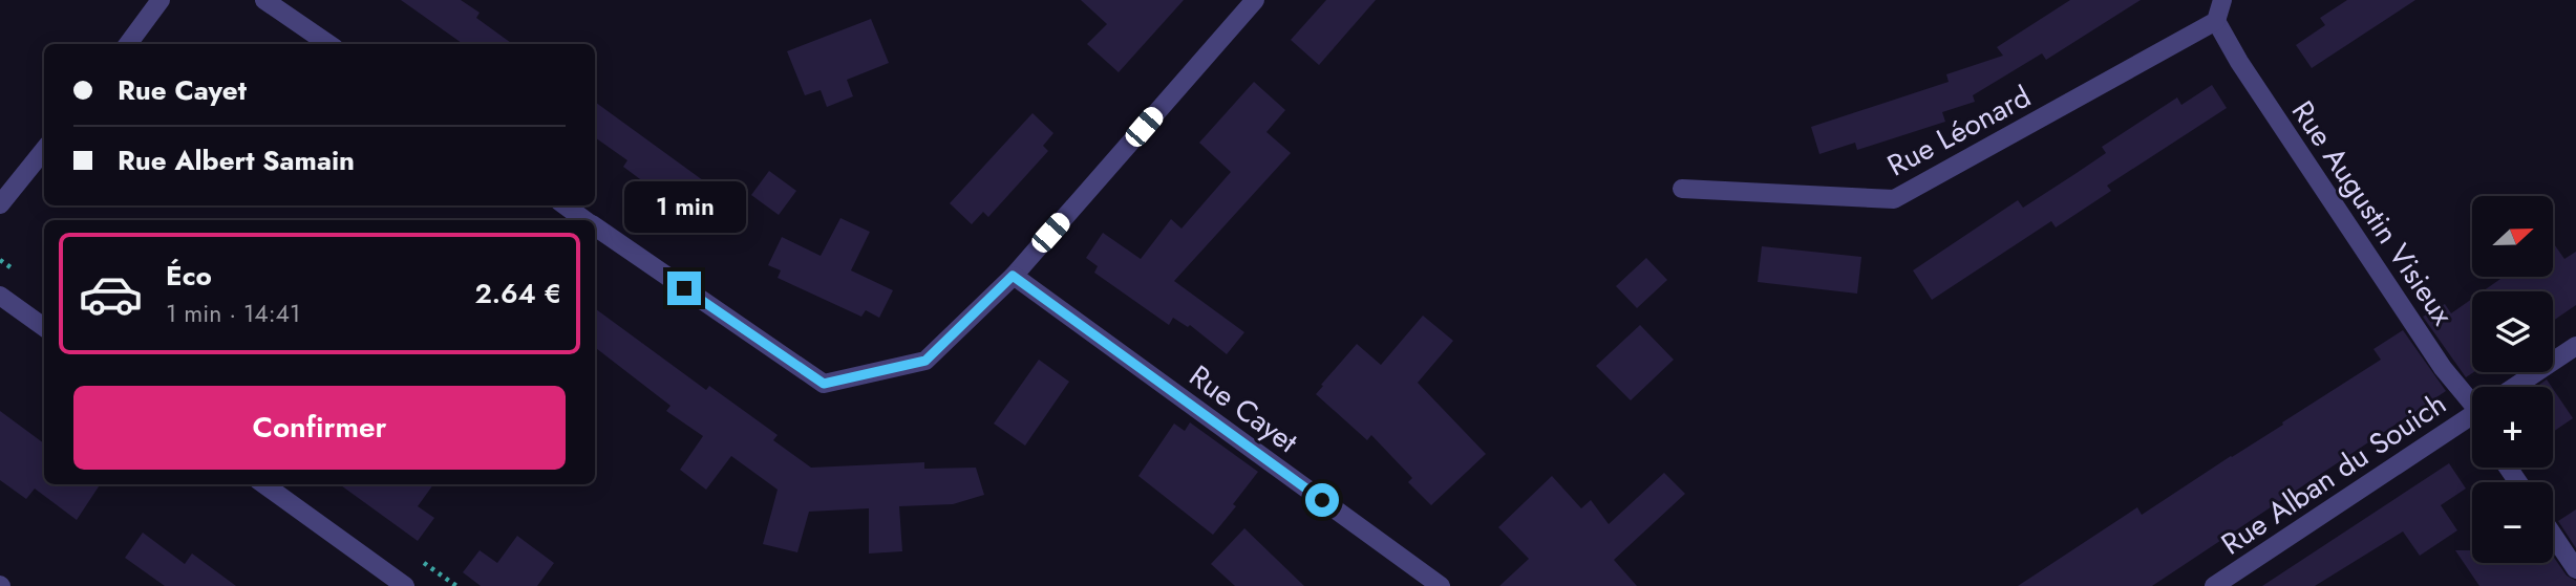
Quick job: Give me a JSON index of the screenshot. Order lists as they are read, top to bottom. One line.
{"streets":{"street":["Rue Léonard","Rue Augustin Visieux","Rue Cayet","Rue Alban du Souich"]},"crossings":[["Rue Léonard","Rue Augustin Visieux"]],"north":"right","page":{"banner":["Rue Cayet","Rue Albert Samain"],"bubble":"1 min","map_buttons":["+","−"],"list":[{"name":"Éco","note":"1 min · 14:41","value":"2.64 €"}],"buttons":"Confirmer"}}
